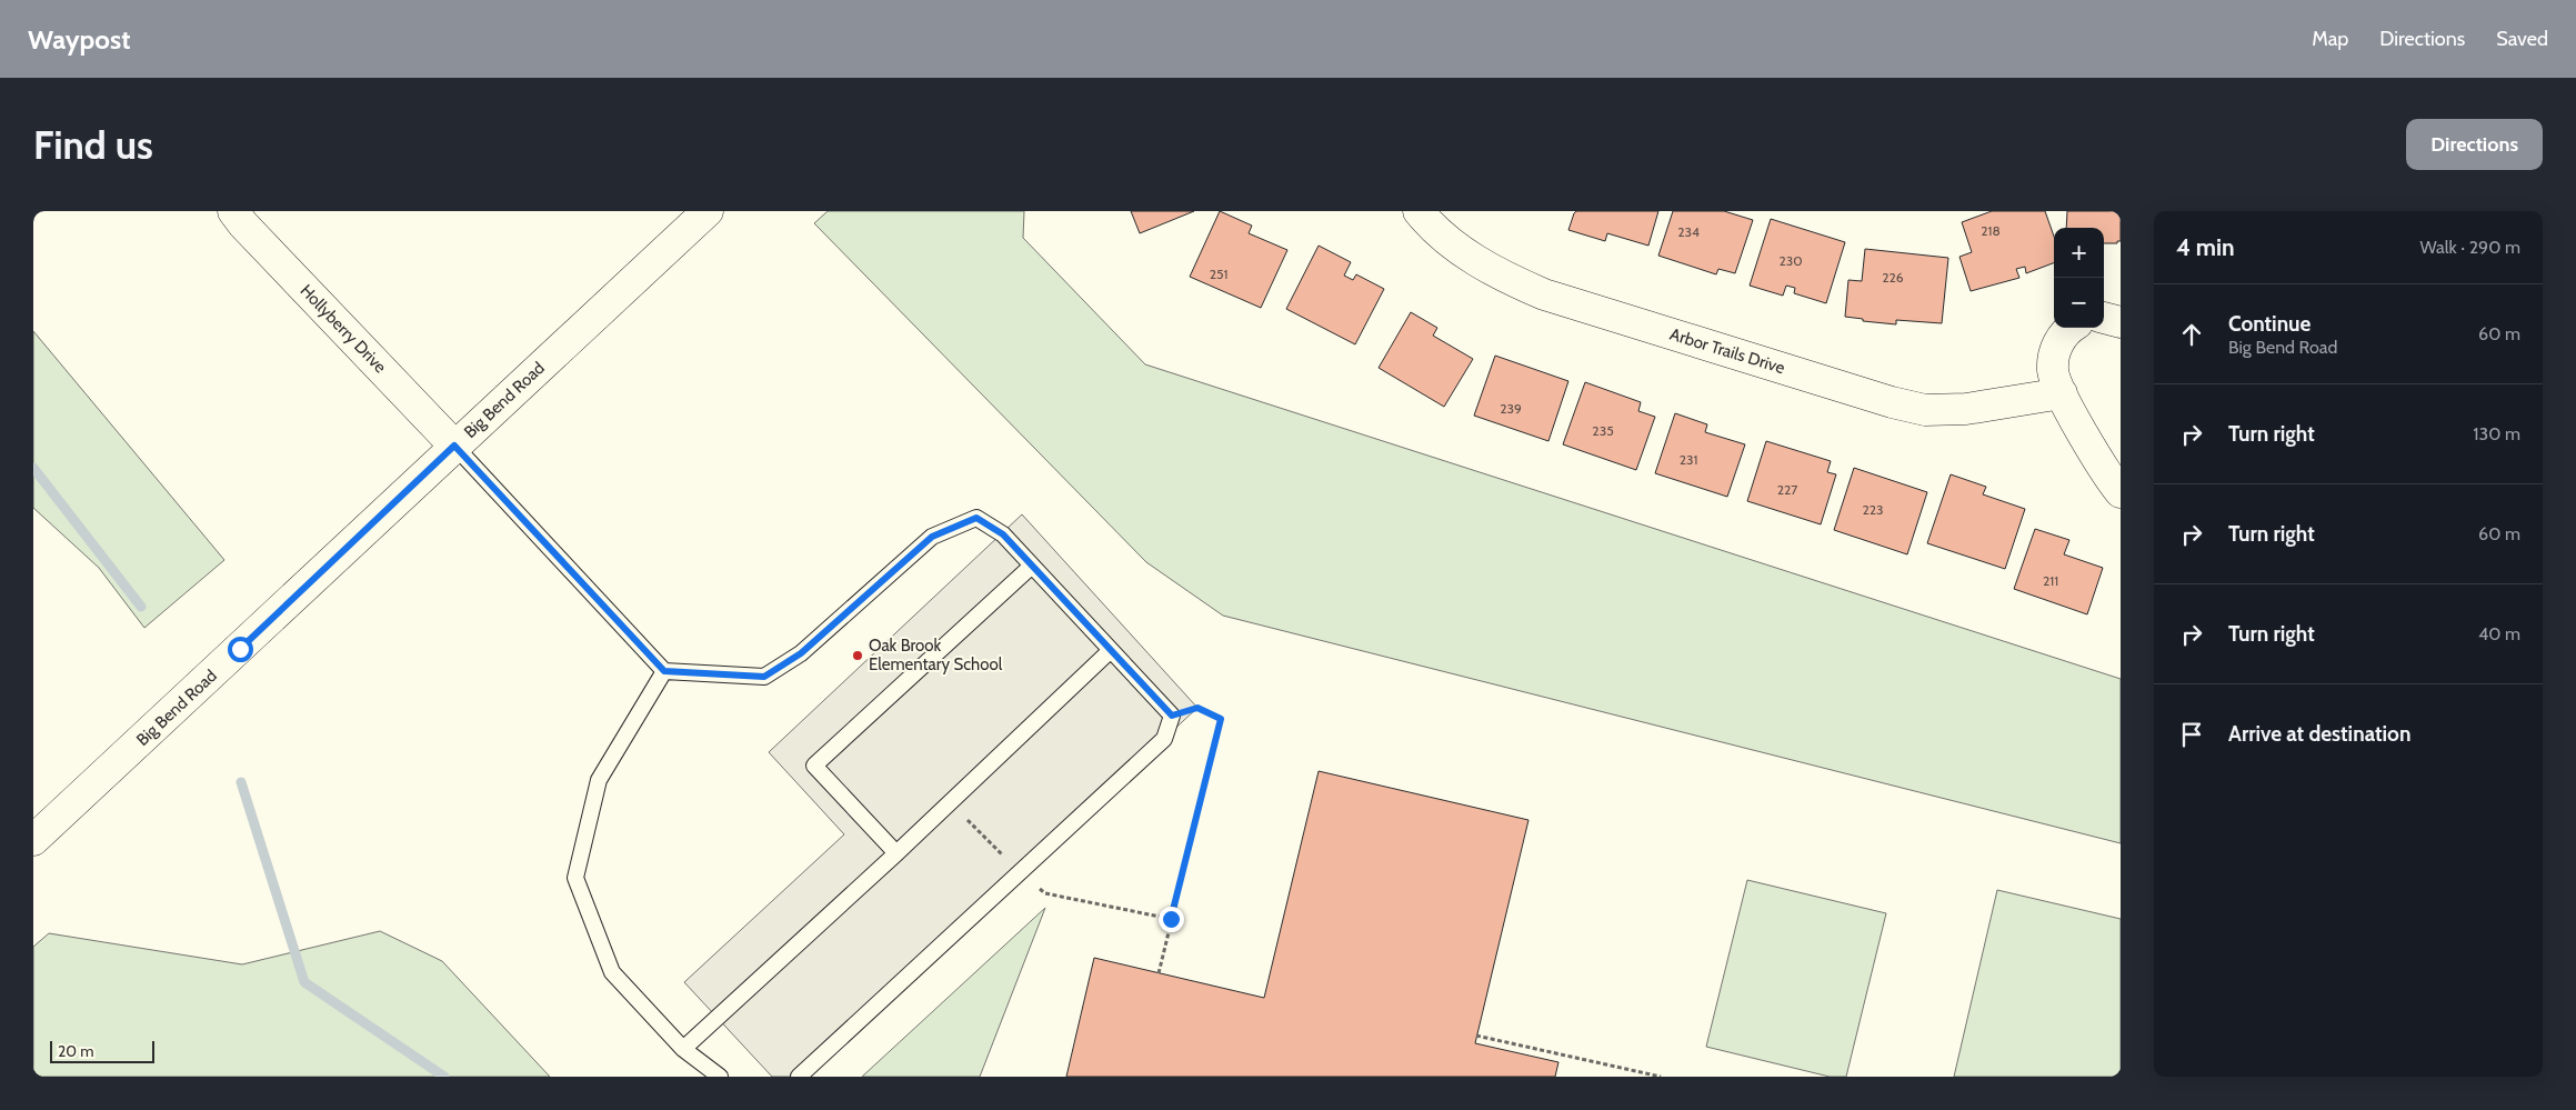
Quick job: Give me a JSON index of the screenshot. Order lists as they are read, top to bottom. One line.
{"streets":{"street":["Hollyberry Drive","Arbor Trails Drive","Big Bend Road"]},"crossings":[["Hollyberry Drive","Big Bend Road"]],"places":["Oak Brook Elementary School"],"house_numbers":["218","234","230","251","226","239","235","231","227","223","211"],"scale_bar":"20 m","page":{"header":"Waypost","nav":["Map","Directions","Saved"],"buttons":"Directions","title":"Find us","heading":["4 min","Walk · 290 m"],"map_buttons":["+","−"],"list":[["Continue","Big Bend Road","60 m"],["Turn right","130 m"],["Turn right","60 m"],["Turn right","40 m"],"Arrive at destination"],"scale":"20 m"}}
